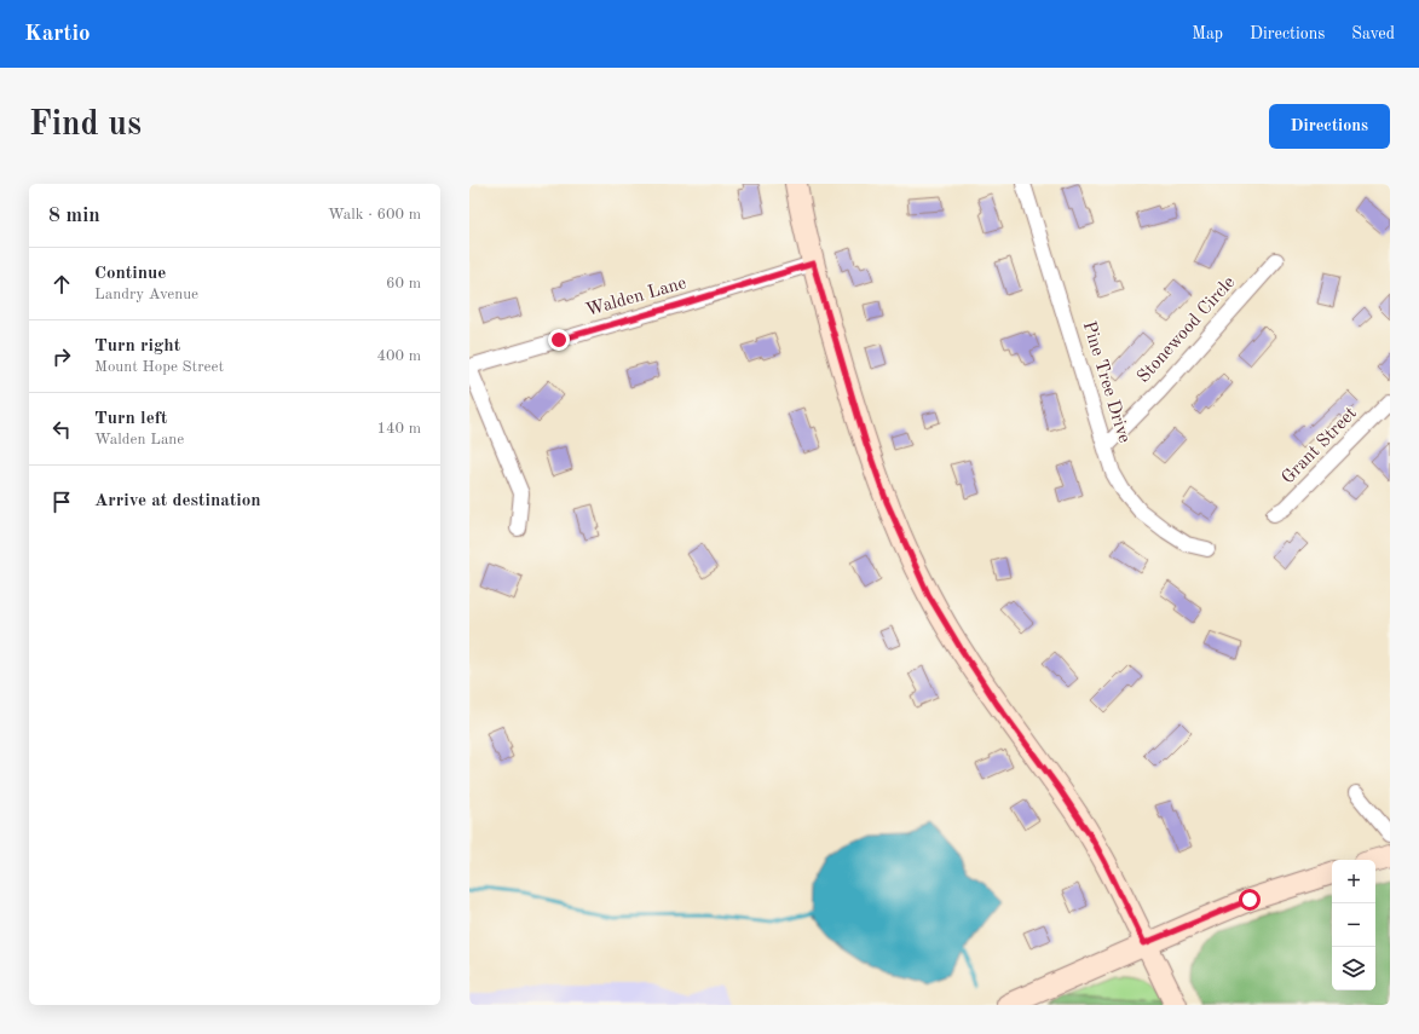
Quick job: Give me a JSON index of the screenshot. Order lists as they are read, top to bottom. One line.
{"streets":{"street":["Walden Lane","Stonewood Circle","Pine Tree Drive","Grant Street"]},"crossings":[["Stonewood Circle","Pine Tree Drive"]],"page":{"header":"Kartio","nav":["Map","Directions","Saved"],"buttons":"Directions","title":"Find us","heading":["8 min","Walk · 600 m"],"list":[["Continue","Landry Avenue","60 m"],["Turn right","Mount Hope Street","400 m"],["Turn left","Walden Lane","140 m"],"Arrive at destination"],"map_buttons":["+","−"]}}
